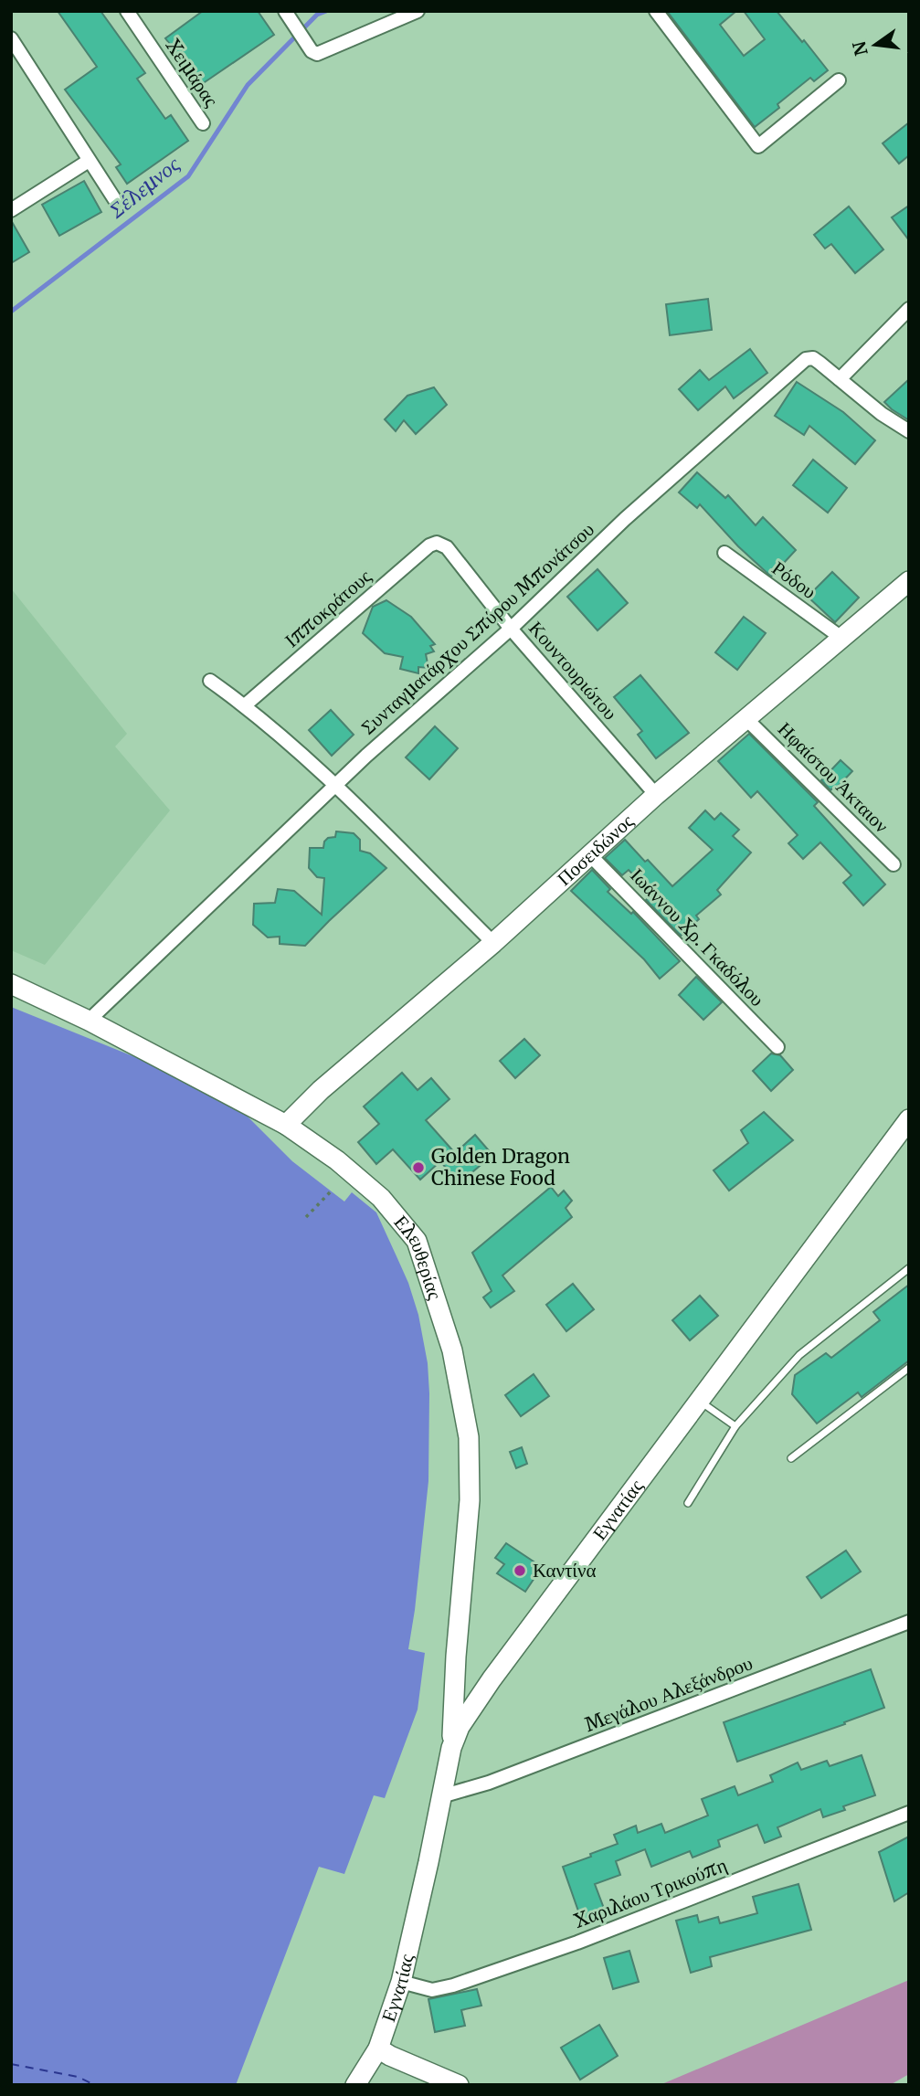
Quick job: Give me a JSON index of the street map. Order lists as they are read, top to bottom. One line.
{"streets":{"street":["Χειμάρας","Ρόδου","Ιπποκράτους","Συνταγματάρχου Σπύρου Μπονάτσου","Κουντουριώτου","Ηφαίστου Άκταιον","Ποσειδώνος","Ιωάννου Χρ. Γκαδόλου","Ελευθερίας","Εγνατίας","Μεγάλου Αλεξάνδρου","Χαριλάου Τρικούπη"]},"crossings":[["Ρόδου","Ποσειδώνος"],["Ιπποκράτους","Κουντουριώτου"],["Συνταγματάρχου Σπύρου Μπονάτσου","Κουντουριώτου"],["Συνταγματάρχου Σπύρου Μπονάτσου","Ελευθερίας"],["Κουντουριώτου","Ποσειδώνος"],["Ηφαίστου Άκταιον","Ποσειδώνος"],["Ποσειδώνος","Ιωάννου Χρ. Γκαδόλου"],["Ποσειδώνος","Ελευθερίας"],["Ελευθερίας","Εγνατίας"],["Εγνατίας","Μεγάλου Αλεξάνδρου"],["Εγνατίας","Χαριλάου Τρικούπη"]],"water":["Σέλεμνος"],"places":["Golden Dragon Chinese Food","Καντίνα"],"north":"left"}
